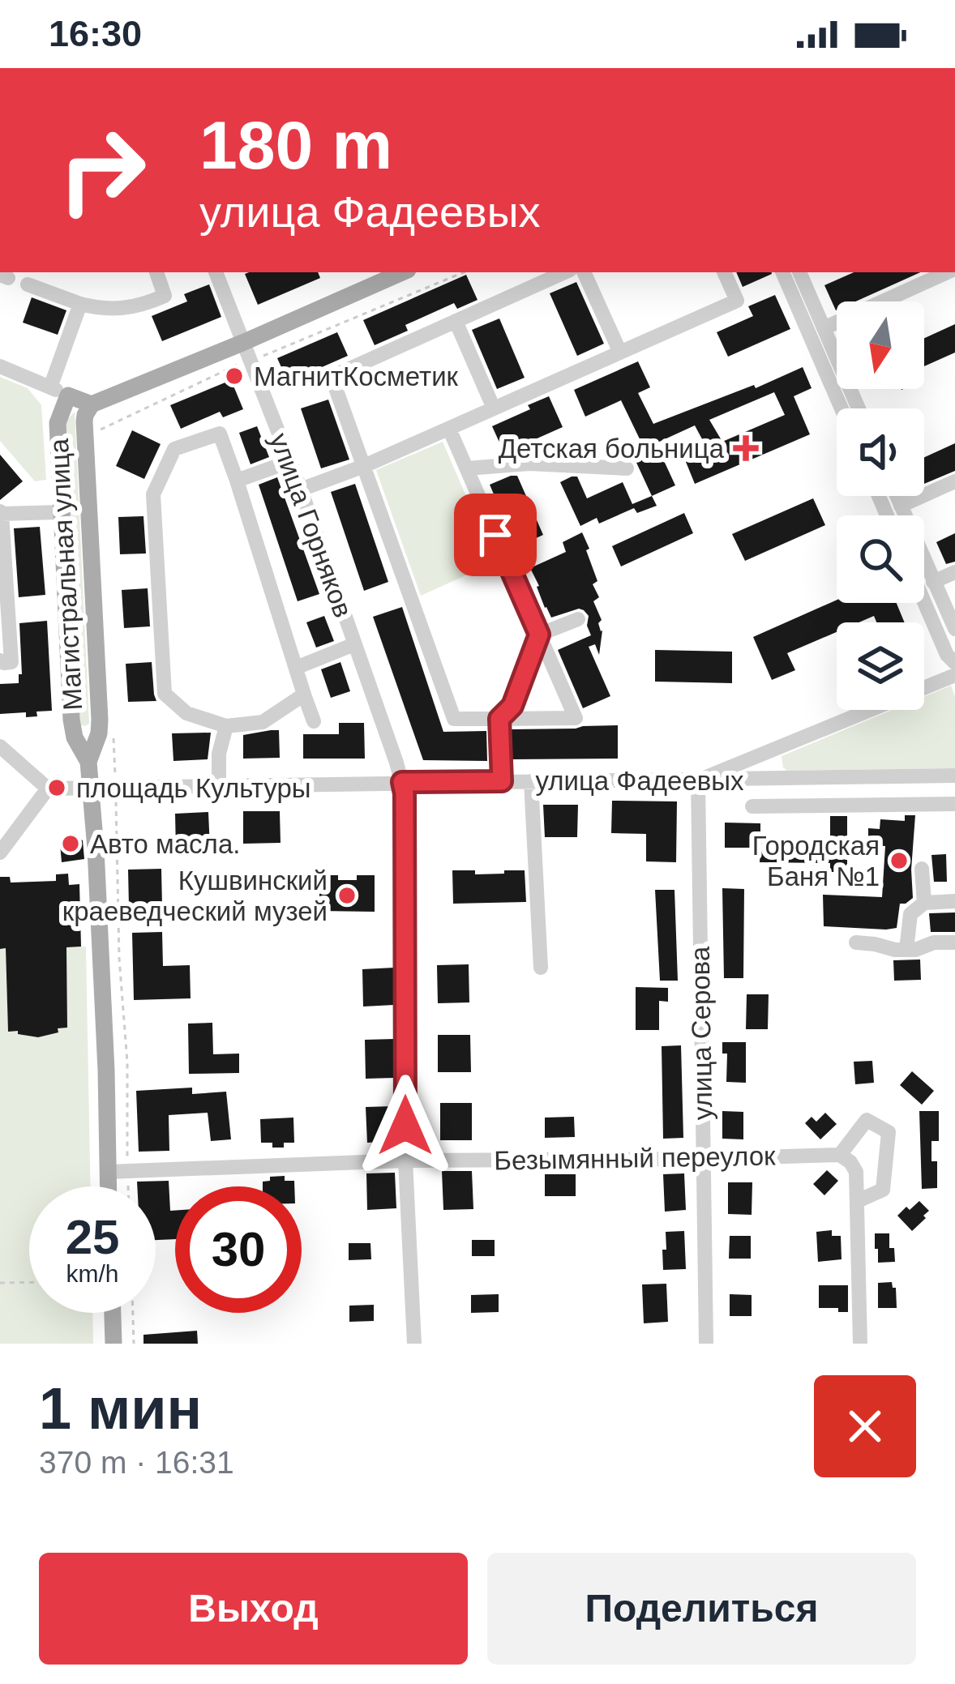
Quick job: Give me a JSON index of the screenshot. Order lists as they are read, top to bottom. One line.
{"streets":{"main road":["Магистральная улица"],"street":["улица Горняков","улица Фадеевых","улица Серова","Безымянный переулок"]},"crossings":[["улица Горняков","улица Фадеевых"],["улица Горняков","Безымянный переулок"],["Магистральная улица","улица Фадеевых"],["Магистральная улица","Безымянный переулок"],["улица Фадеевых","улица Серова"],["улица Серова","Безымянный переулок"]],"places":{"other":["МагнитКосметик","площадь Культуры","Авто масла.","Городская Баня №1","Кушвинский краеведческий музей"],"health":["Детская больница"]},"north":"bottom","page":{"status":"16:30","turn":["180 m","улица Фадеевых"],"speed":"25 km/h","limit":"30","heading":["1 мин","370 m · 16:31"],"buttons":["Выход","Поделиться"]}}
